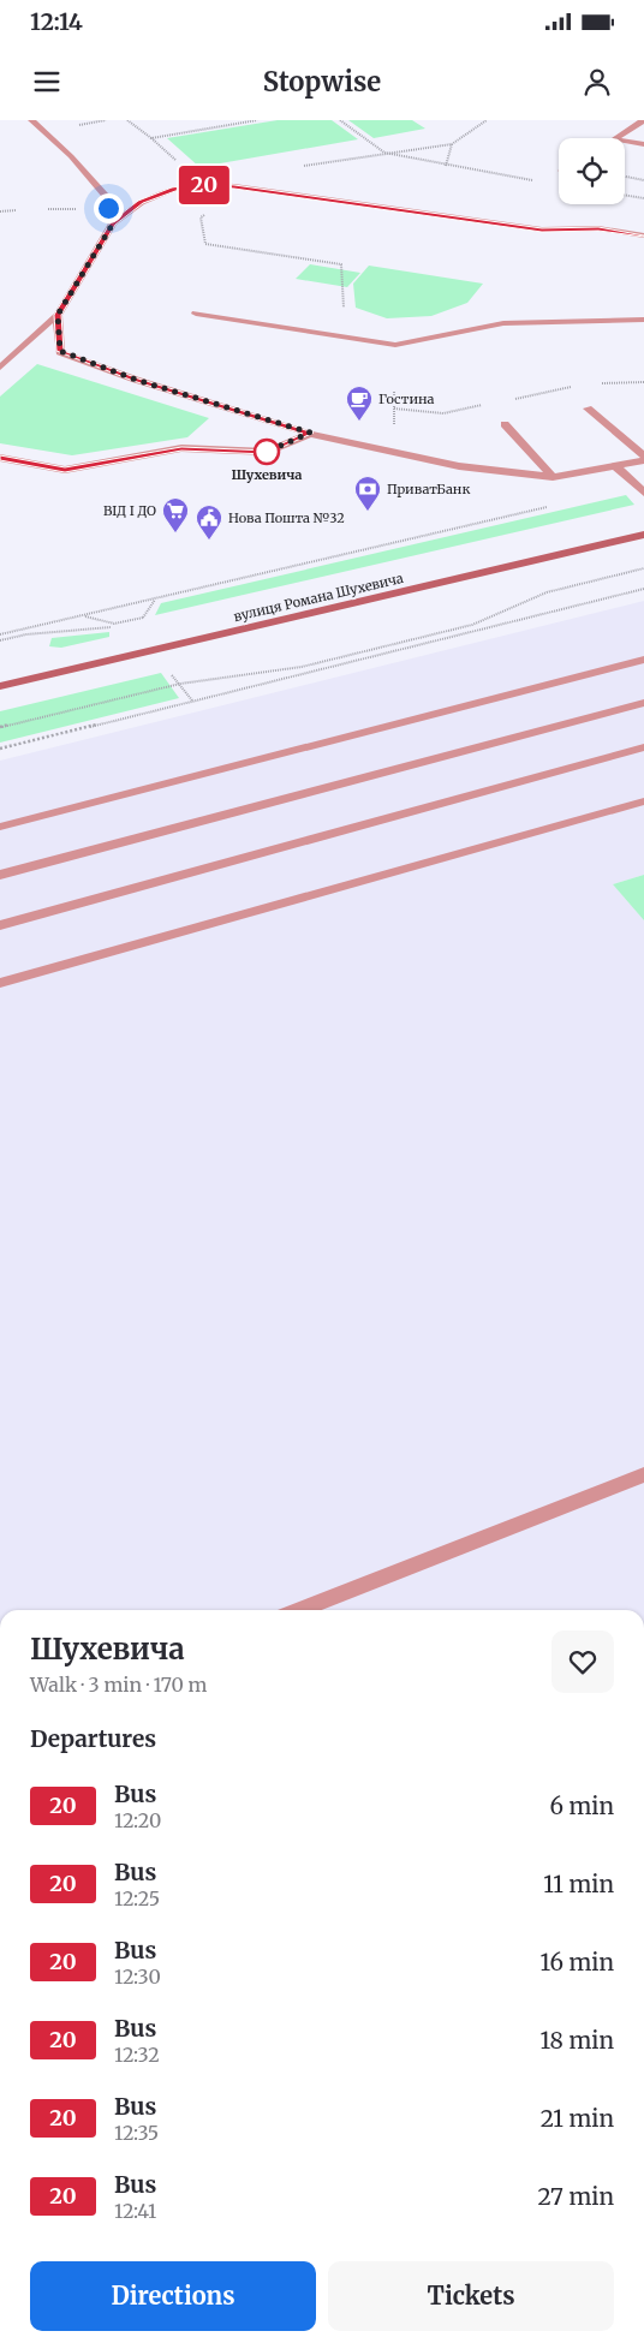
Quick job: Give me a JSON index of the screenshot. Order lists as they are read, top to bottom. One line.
{"streets":{"main road":["вулиця Романа Шухевича"]},"places":{"cafe":["Гостина"],"other":["Шухевича"],"bank":["ПриватБанк"],"supermarket":["ВІД І ДО"],"public building":["Нова Пошта №32"]},"lines":["bus line 20"],"page":{"status":"12:14","header":"Stopwise","on_map":"20","heading":[["Шухевича","Walk · 3 min · 170 m"],"Departures"],"list":[{"mark":"20","name":"Bus","note":"12:20","value":"6 min"},{"mark":"20","name":"Bus","note":"12:25","value":"11 min"},{"mark":"20","name":"Bus","note":"12:30","value":"16 min"},{"mark":"20","name":"Bus","note":"12:32","value":"18 min"},{"mark":"20","name":"Bus","note":"12:35","value":"21 min"},{"mark":"20","name":"Bus","note":"12:41","value":"27 min"}],"buttons":["Directions","Tickets"]}}
